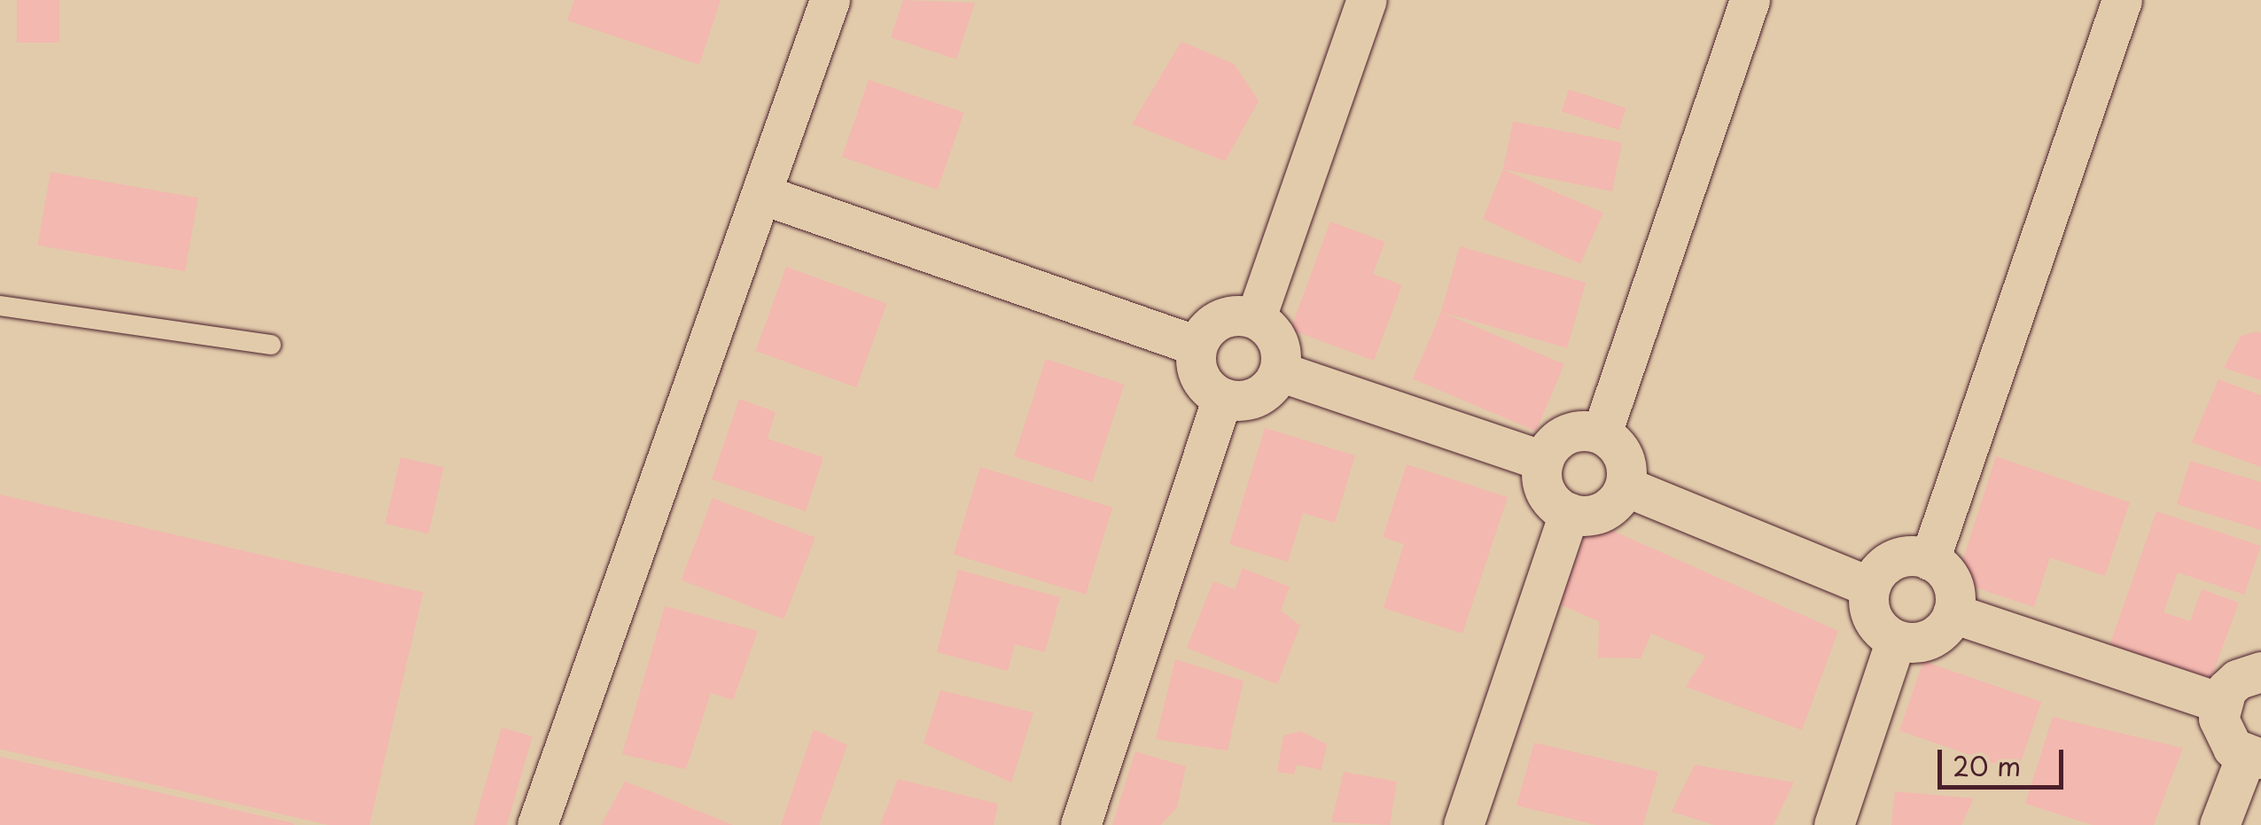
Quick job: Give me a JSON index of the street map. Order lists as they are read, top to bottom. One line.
{"scale_bar":"20 m"}
